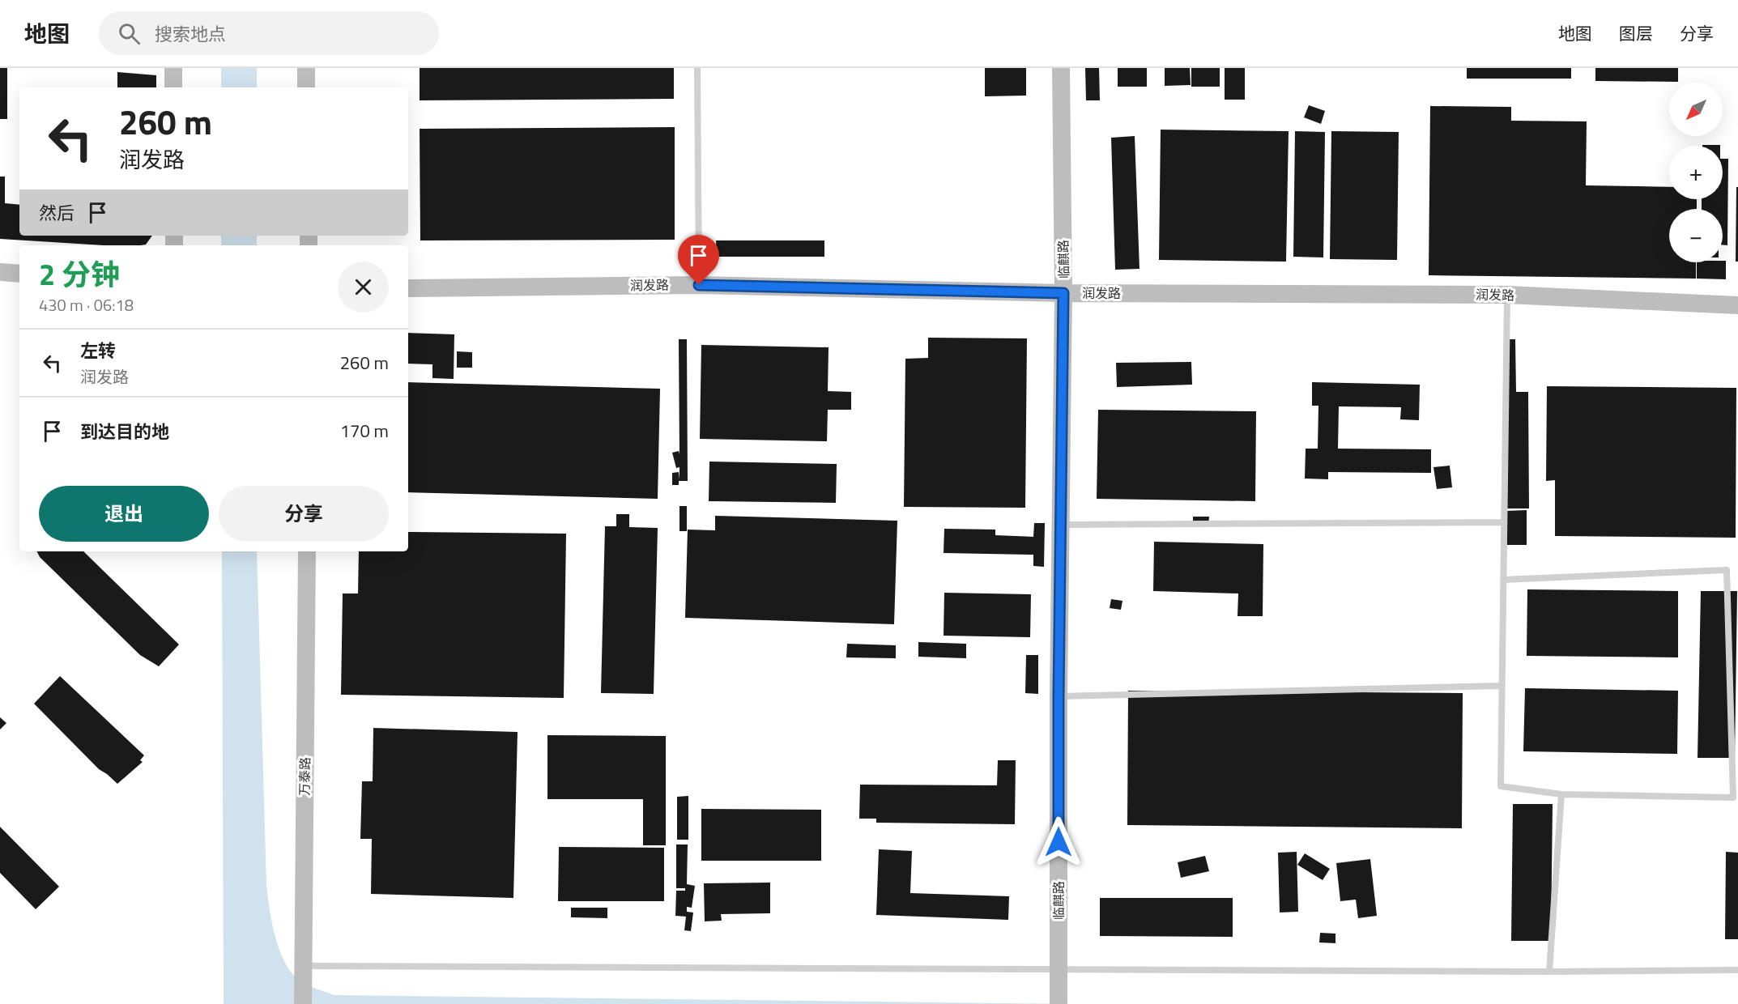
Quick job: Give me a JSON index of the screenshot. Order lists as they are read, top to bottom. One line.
{"streets":{"main road":["临麒路","润发路","万泰路"]},"crossings":[["临麒路","润发路"]],"north":"bottom left","page":{"header":"地图","search":"搜索地点","nav":["地图","图层","分享"],"map_buttons":["+","−"],"turn":["260 m","润发路"],"then":"然后","heading":["2 分钟","430 m · 06:18"],"list":[{"name":"左转","note":"润发路","value":"260 m"},{"name":"到达目的地","value":"170 m"}],"buttons":["退出","分享"]}}
